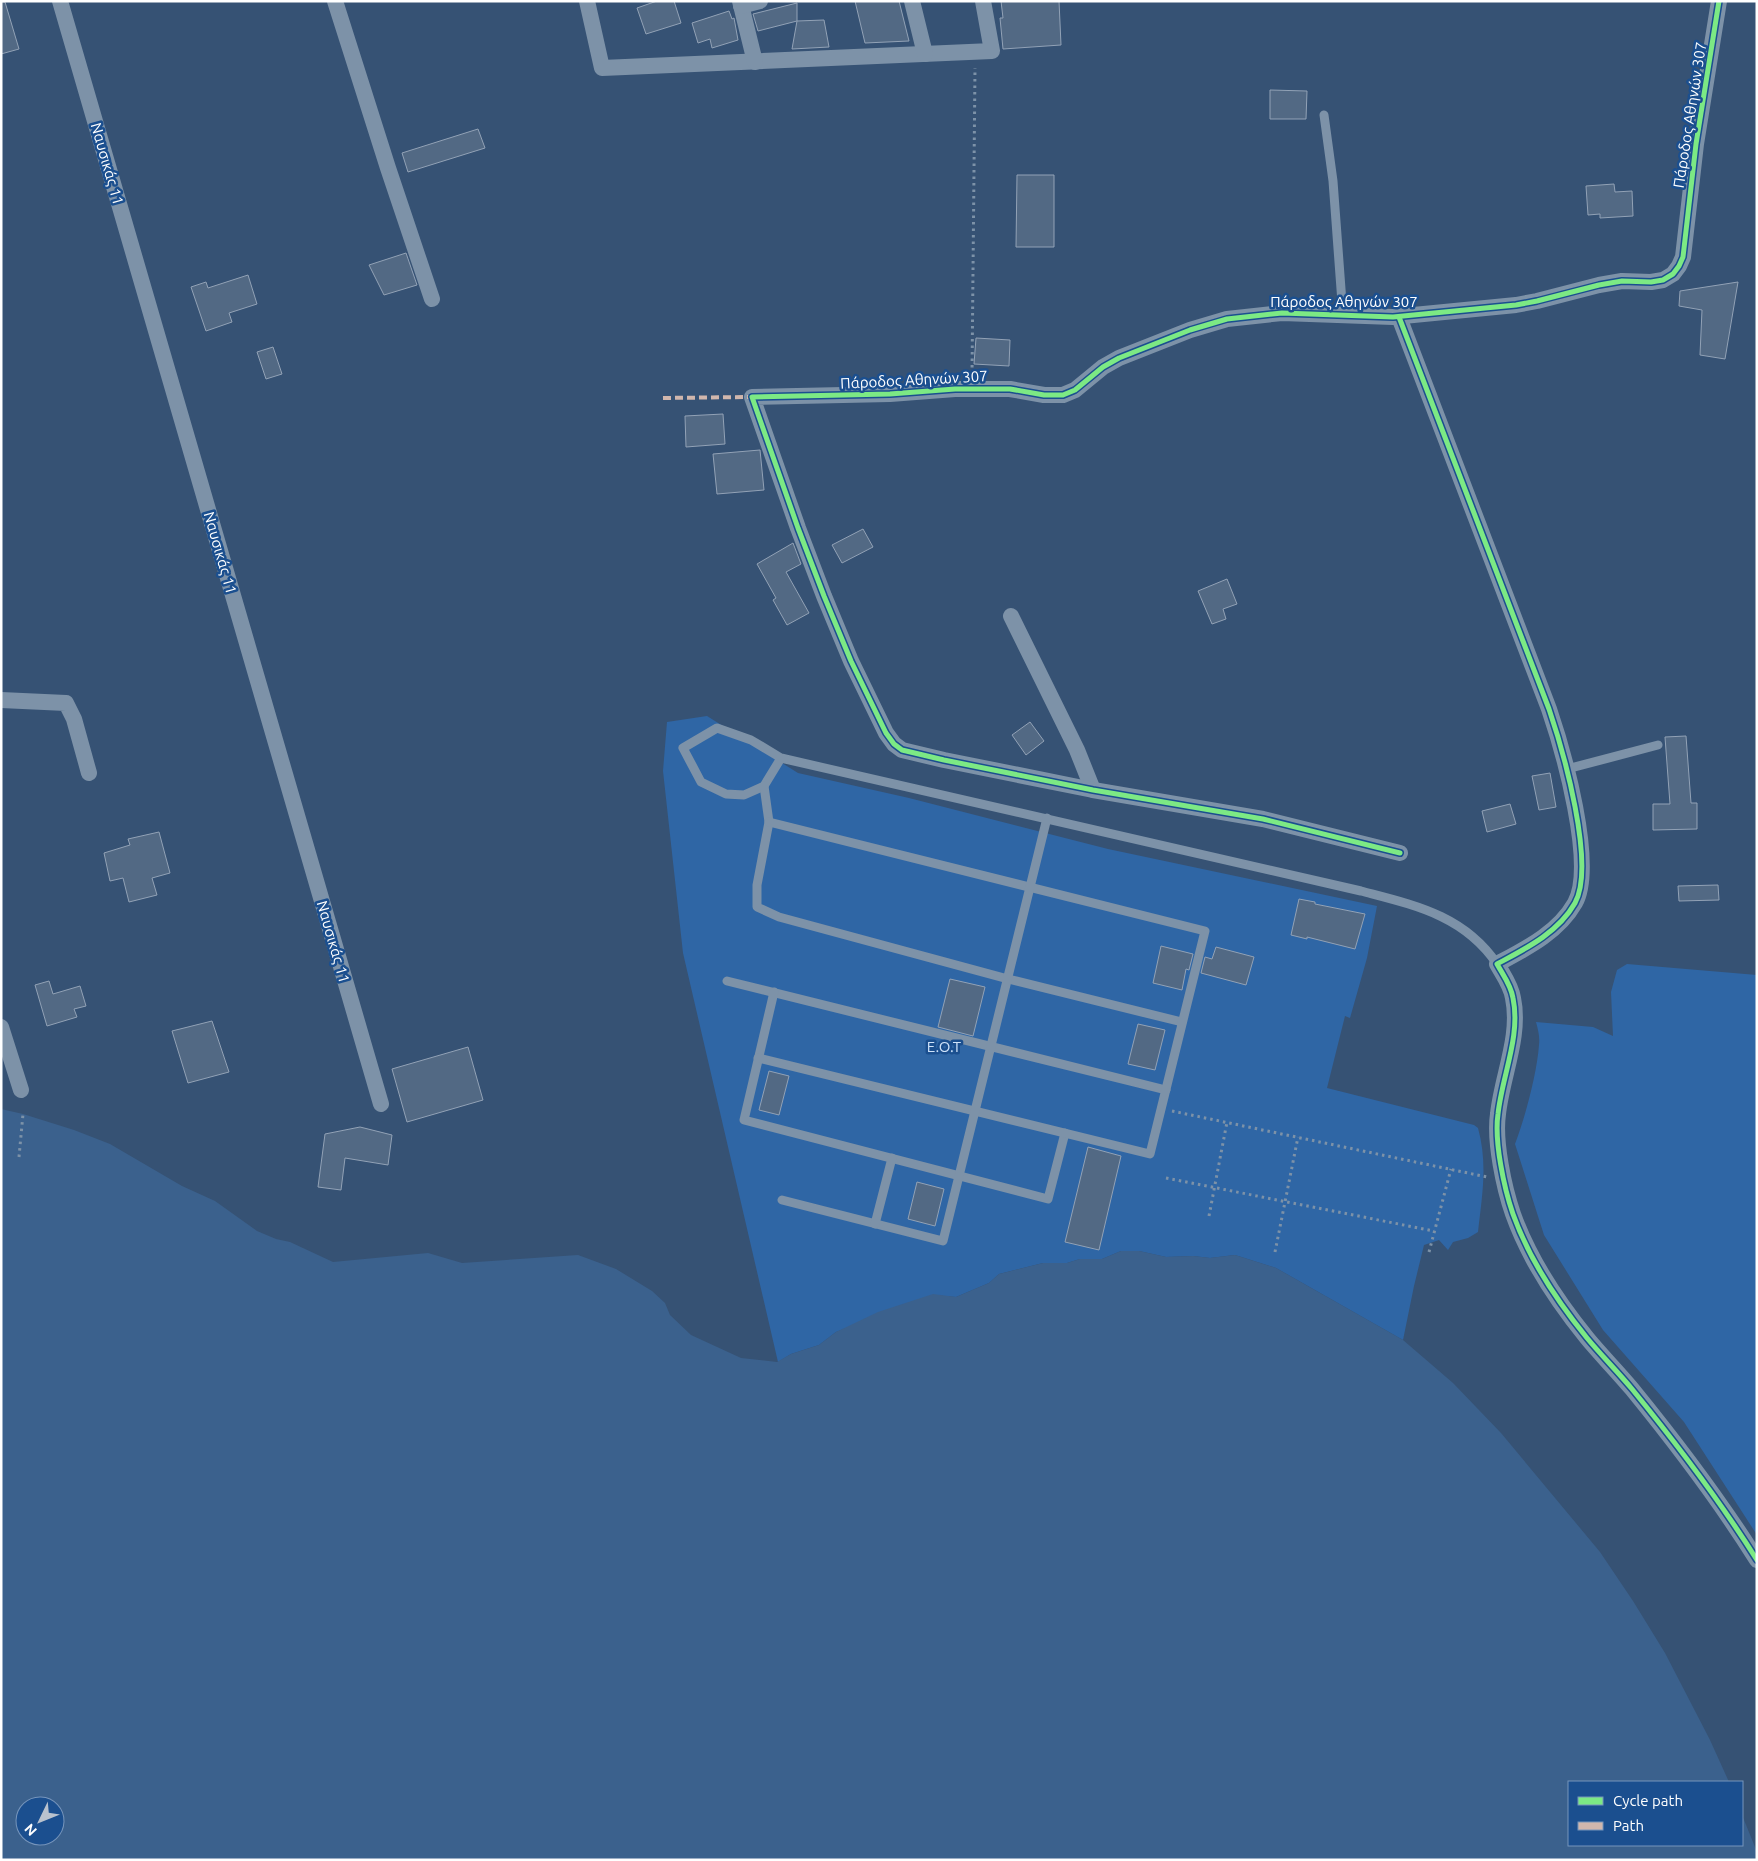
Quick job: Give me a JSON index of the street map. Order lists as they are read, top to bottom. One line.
{"streets":{"street":["Πάροδος Αθηνών 307","Ναυσικάς 11"]},"parks":["E.O.T"],"legend":["Cycle path","Path"],"north":"bottom left"}
